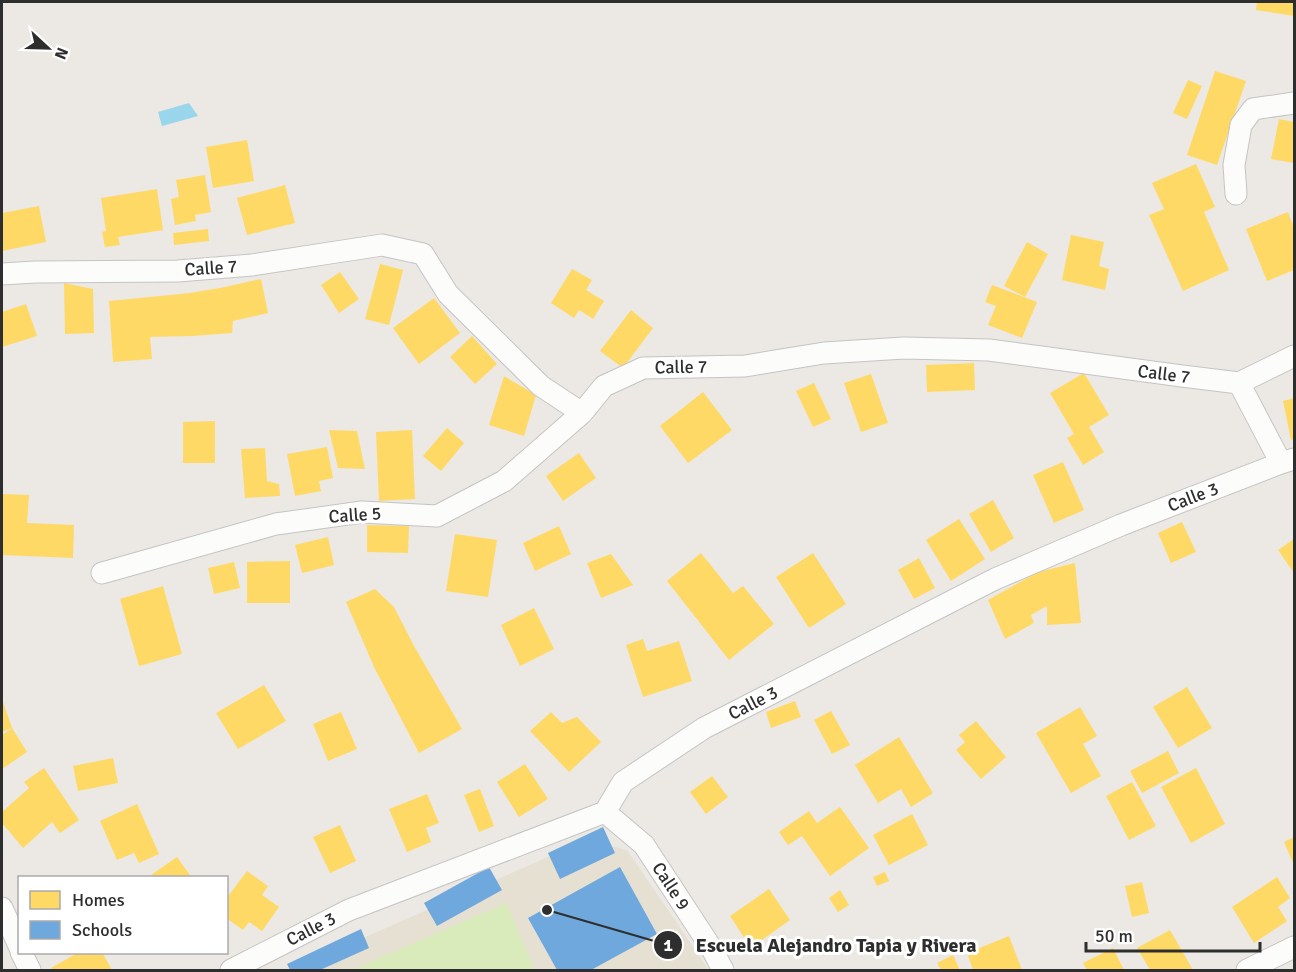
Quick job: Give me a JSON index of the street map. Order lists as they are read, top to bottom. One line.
{"streets":{"street":["Calle 7","Calle 3","Calle 5","Calle 9"]},"crossings":[["Calle 7","Calle 5"],["Calle 3","Calle 9"]],"places":["Escuela Alejandro Tapia y Rivera"],"legend":["Homes","Schools"],"scale_bar":"50 m","north":"right"}
